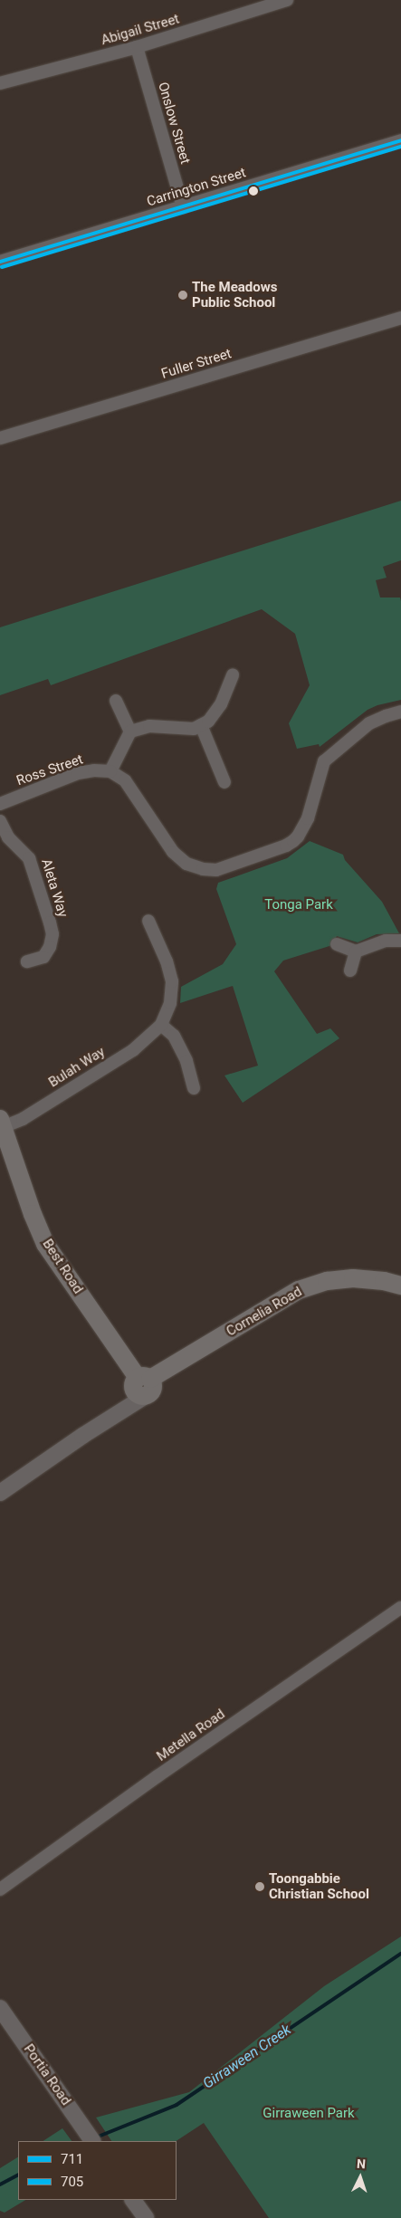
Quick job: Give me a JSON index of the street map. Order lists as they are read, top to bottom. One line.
{"streets":{"main road":["Best Road","Cornelia Road"],"street":["Abigail Street","Onslow Street","Carrington Street","Fuller Street","Ross Street","Aleta Way","Bulah Way","Metella Road","Portia Road"]},"crossings":[["Abigail Street","Onslow Street"],["Onslow Street","Carrington Street"],["Bulah Way","Best Road"],["Best Road","Cornelia Road"]],"water":["Girraween Creek"],"parks":["Tonga Park","Girraween Park"],"places":["The Meadows Public School","Toongabbie Christian School"],"lines":["transit line 711","transit line 705"],"legend":["711","705"],"north":"top"}
